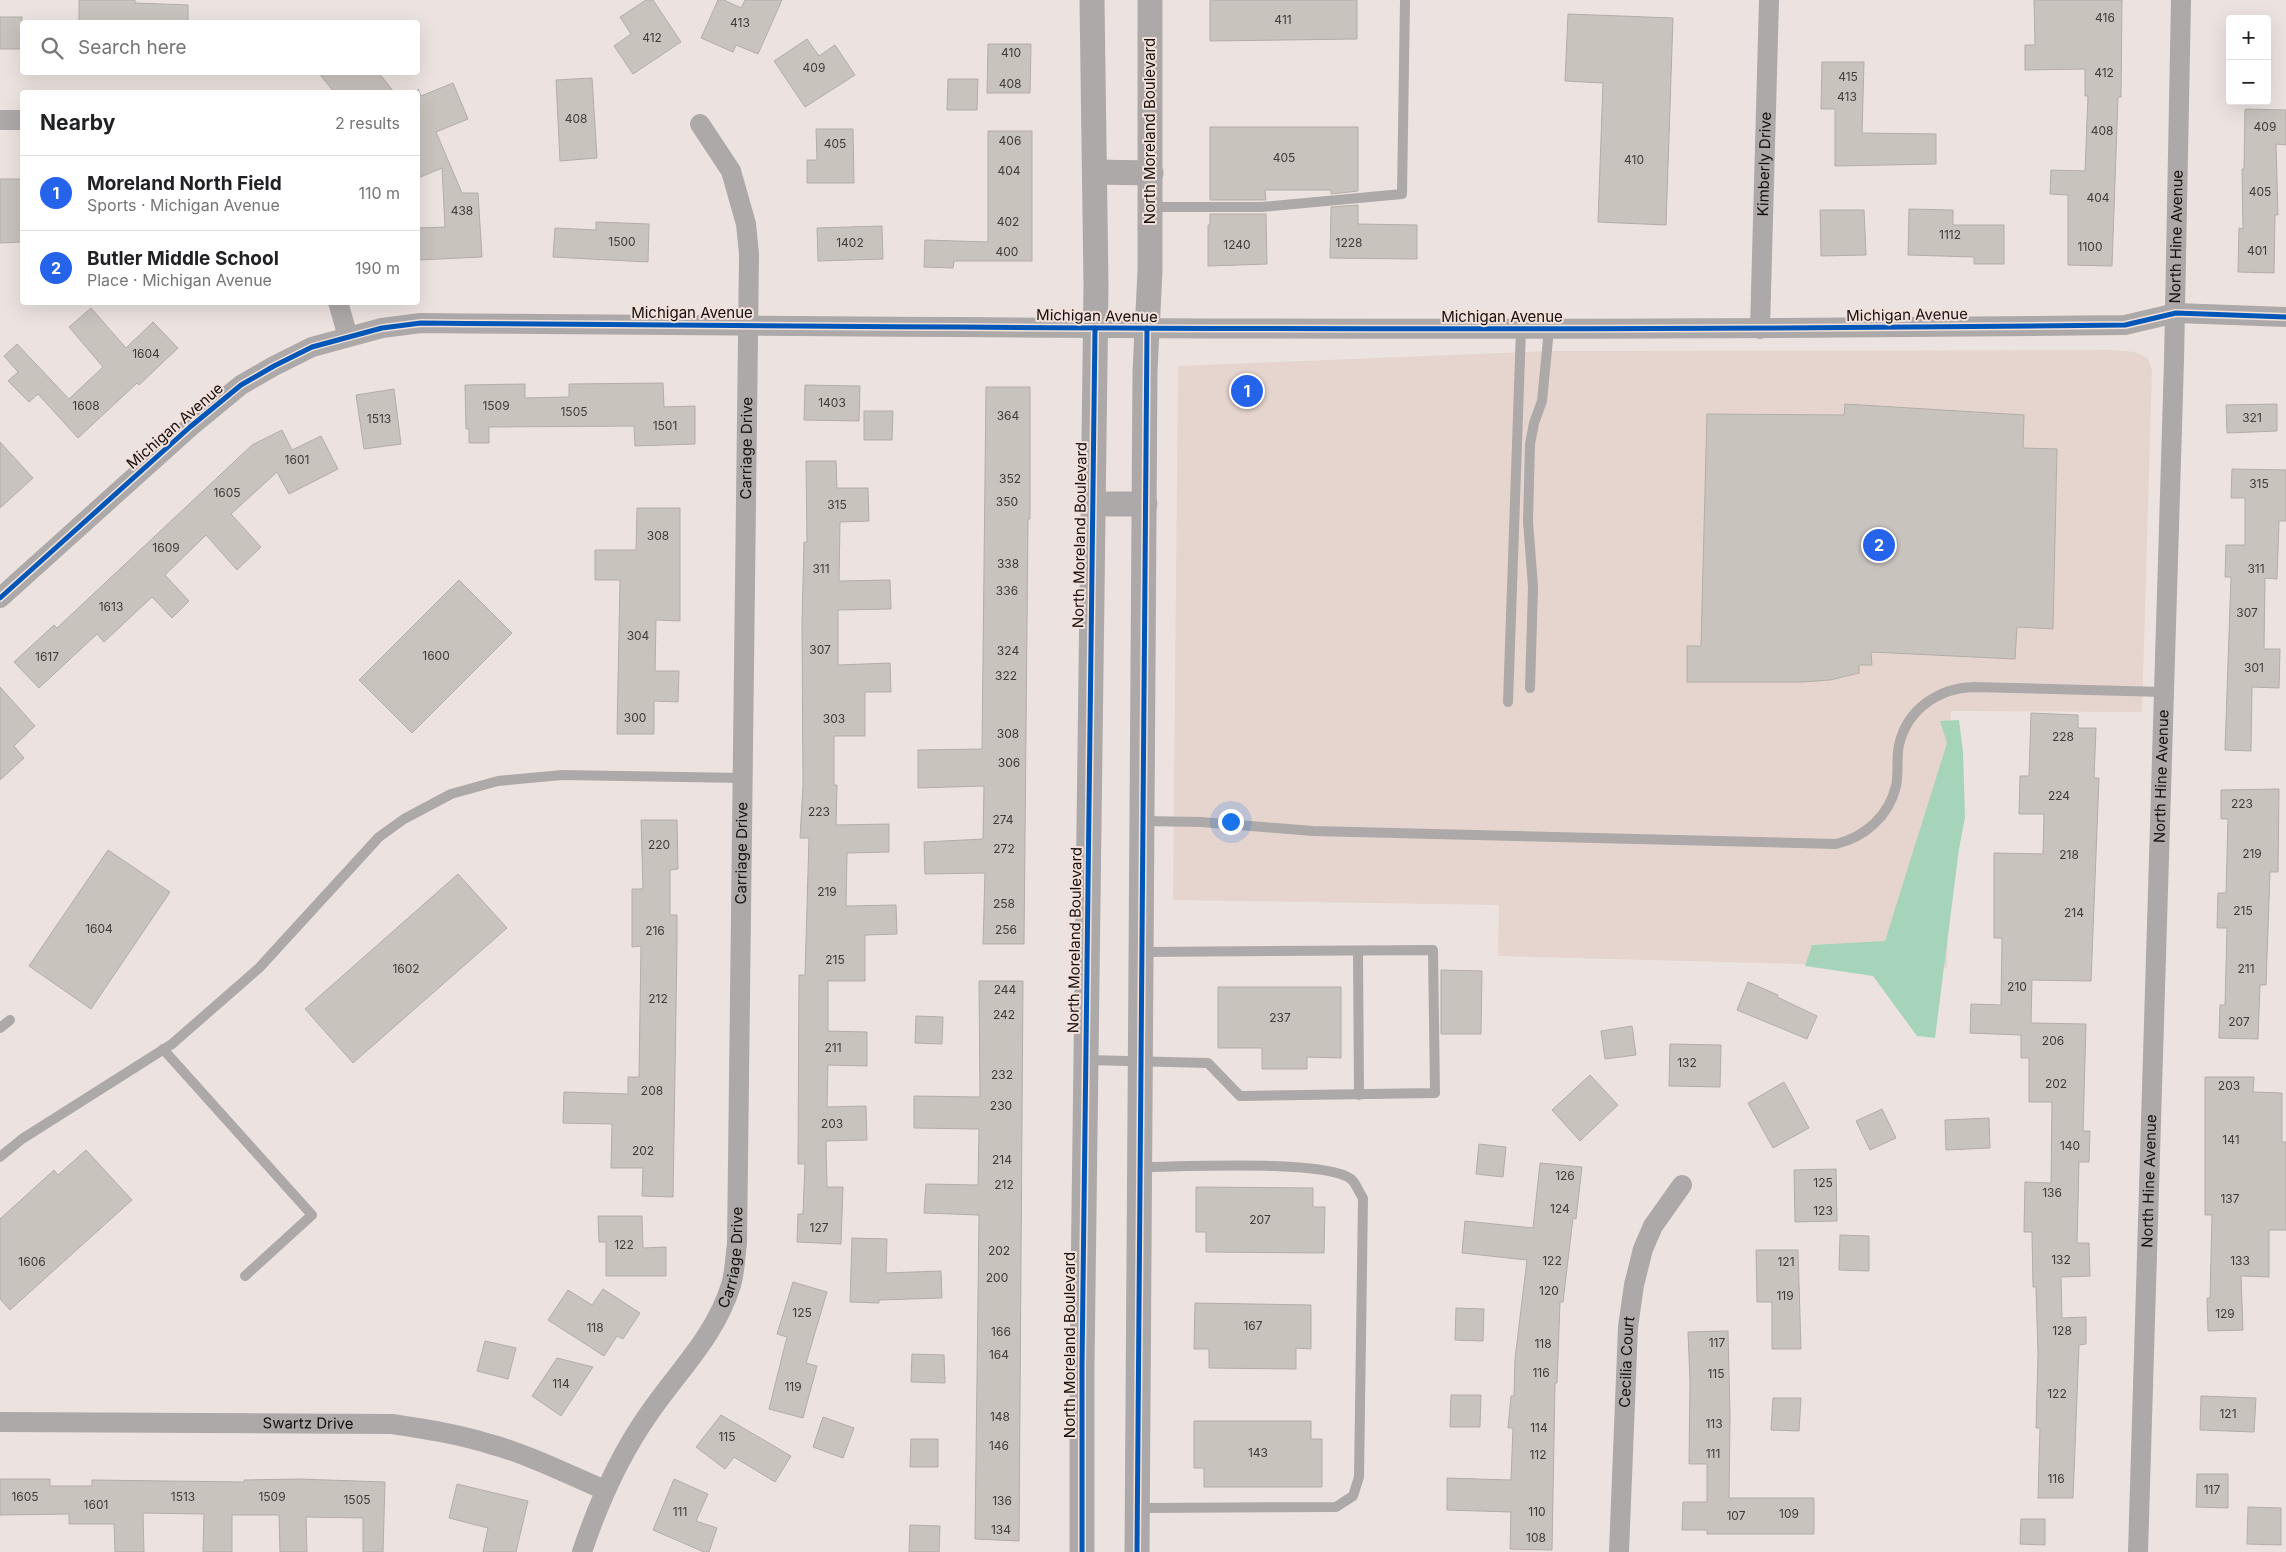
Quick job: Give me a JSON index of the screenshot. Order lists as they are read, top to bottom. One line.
{"streets":{"street":["North Moreland Boulevard","Kimberly Drive","North Hine Avenue","Michigan Avenue","Carriage Drive","Cecilia Court","Swartz Drive"]},"crossings":[["North Moreland Boulevard","Michigan Avenue"],["Kimberly Drive","Michigan Avenue"],["North Hine Avenue","Michigan Avenue"],["Michigan Avenue","Carriage Drive"],["Carriage Drive","Swartz Drive"]],"house_numbers":["416","411","413","412","410","409","412","415","408","413","408","409","408","406","405","405","410","404","405","404","438","402","1112","1500","1402","1228","1240","1100","401","400","1604","1403","1608","1509","1505","364","321","1513","1501","1601","352","315","1605","350","315","308","1609","338","311","311","336","1613","307","304","307","324","1600","1617","301","322","300","303","308","228","306","224","223","223","274","220","272","219","218","219","258","215","214","1604","256","216","215","1602","211","210","244","212","242","237","207","206","211","132","232","202","203","208","230","203","141","140","202","214","126","125","212","136","137","124","123","207","127","122","202","132","122","133","1606","121","200","120","119","125","129","167","118","128","166","117","118","164","116","115","114","119","122","121","148","113","114","115","146","143","111","112","116","117","1605","1513","1509","1505","136","1601","111","110","109","107","134","108"],"page":{"map_buttons":["+","−"],"search":"Search here","heading":["Nearby","2 results"],"list":[{"mark":"1","name":"Moreland North Field","note":"Sports · Michigan Avenue","value":"110 m"},{"mark":"2","name":"Butler Middle School","note":"Place · Michigan Avenue","value":"190 m"}],"pins":["1","2"]}}
